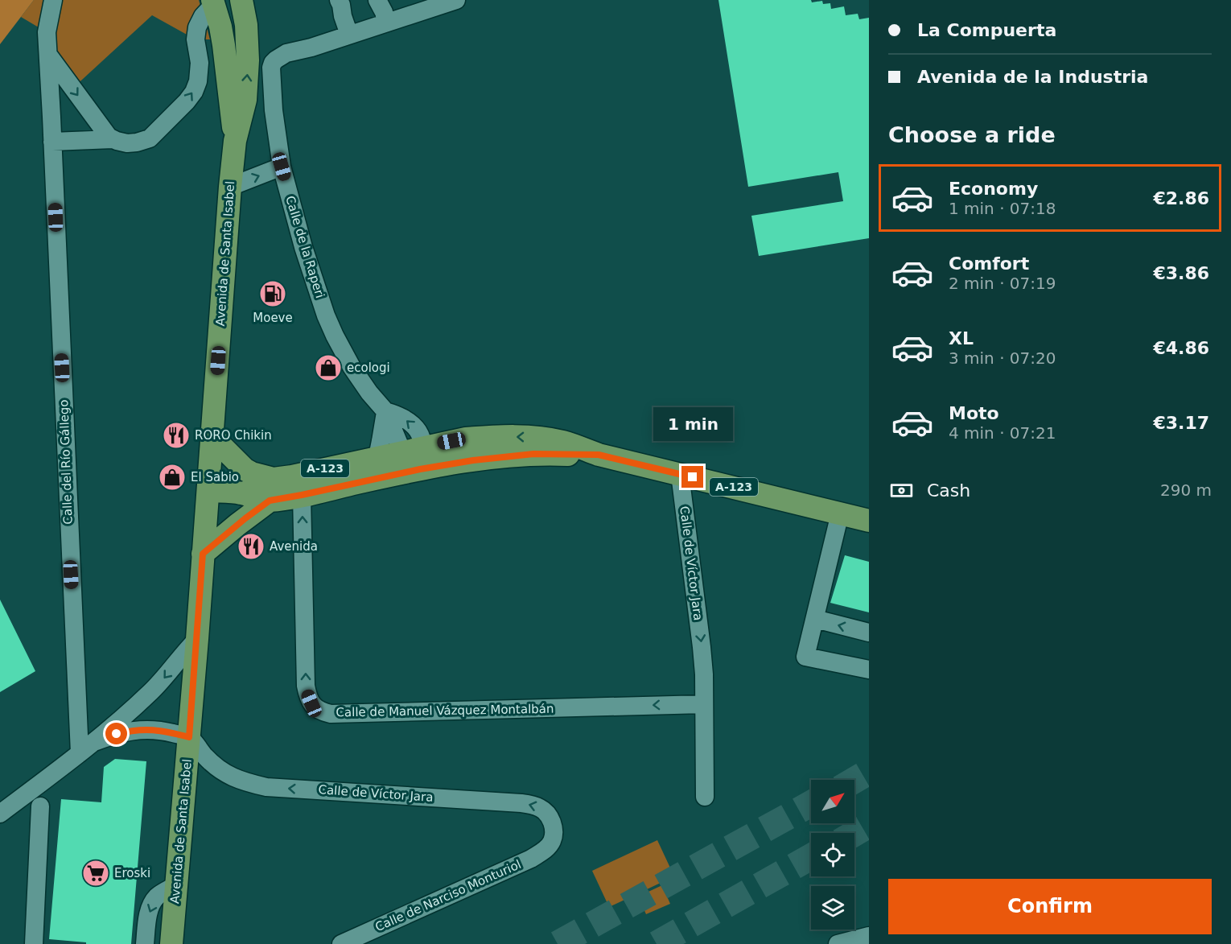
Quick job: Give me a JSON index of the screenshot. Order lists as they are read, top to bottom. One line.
{"streets":{"main road":["Avenida de Santa Isabel","A-123"],"street":["Calle de la Raperi","Calle del Río Gállego","Calle de Víctor Jara","Calle de Manuel Vázquez Montalbán","Calle de Narciso Monturiol"]},"crossings":[["Calle de la Raperi","A-123"],["Avenida de Santa Isabel","A-123"],["Avenida de Santa Isabel","Calle de Víctor Jara"],["A-123","Calle de Víctor Jara"],["A-123","Calle de Manuel Vázquez Montalbán"],["Calle de Víctor Jara","Calle de Manuel Vázquez Montalbán"],["Calle de Víctor Jara","Calle de Narciso Monturiol"]],"places":{"fuel station":["Moeve"],"shop":["ecologi","El Sabio"],"restaurant":["RORO Chikin","Avenida"],"supermarket":["Eroski"]},"north":"top right","page":{"banner":["La Compuerta","Avenida de la Industria"],"heading":"Choose a ride","list":[{"name":"Economy","note":"1 min · 07:18","value":"€2.86"},{"name":"Comfort","note":"2 min · 07:19","value":"€3.86"},{"name":"XL","note":"3 min · 07:20","value":"€4.86"},{"name":"Moto","note":"4 min · 07:21","value":"€3.17"}],"bubble":"1 min","pay":["Cash","290 m"],"buttons":"Confirm"}}
